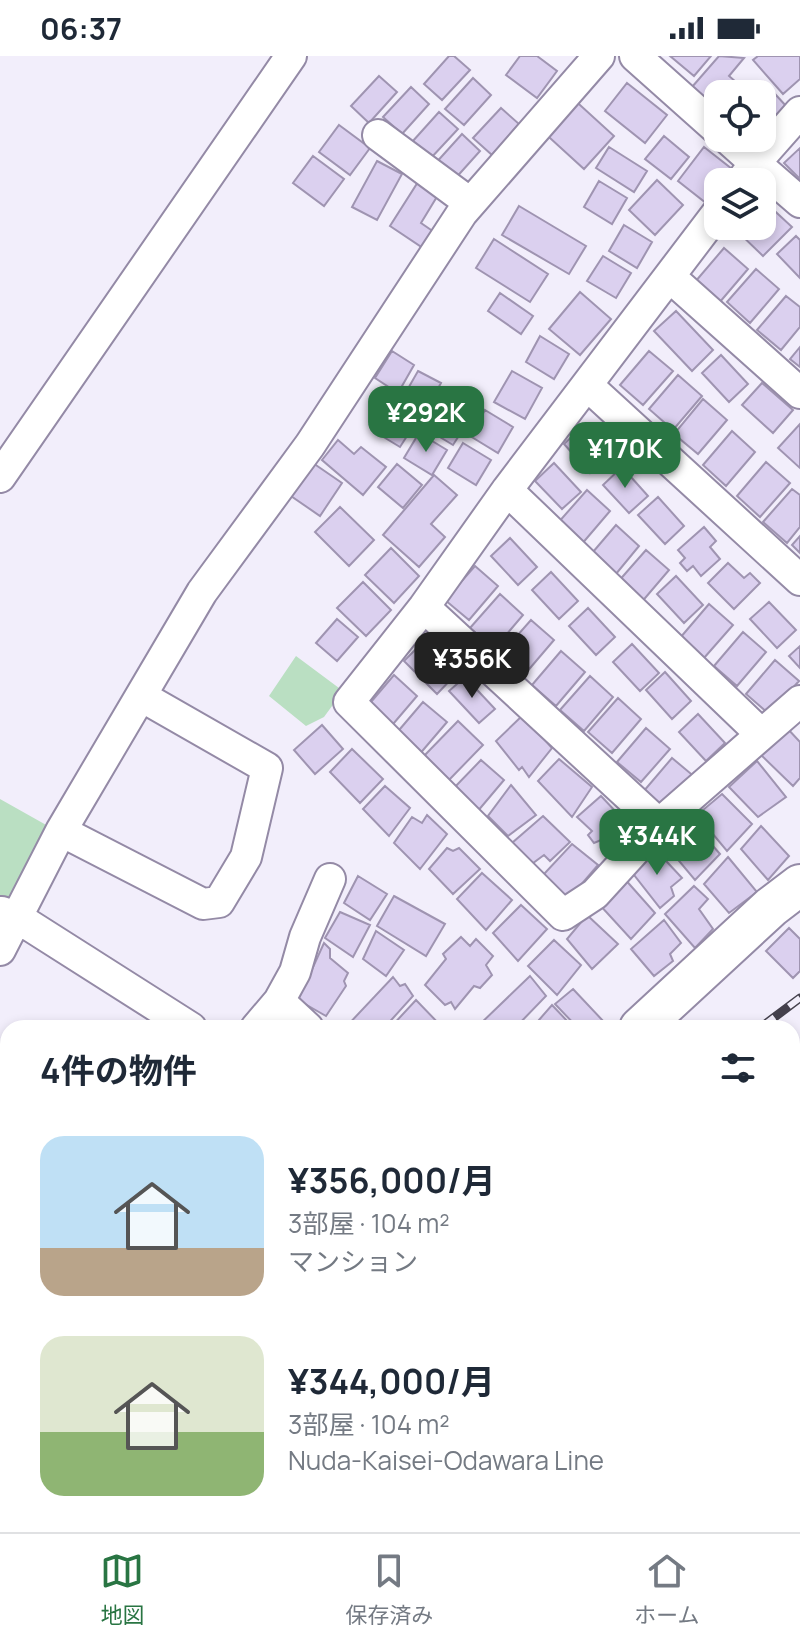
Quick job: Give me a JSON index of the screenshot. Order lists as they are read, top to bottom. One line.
{"page":{"status":"06:37","price":["¥292K","¥170K","¥356K","¥344K"],"heading":"4件の物件","list":[{"name":"¥356,000/月","note":"3部屋 · 104 m² · マンション"},{"name":"¥344,000/月","note":"3部屋 · 104 m² · Nuda-Kaisei-Odawara Line"}],"tabs":["地図","保存済み","ホーム"]}}
